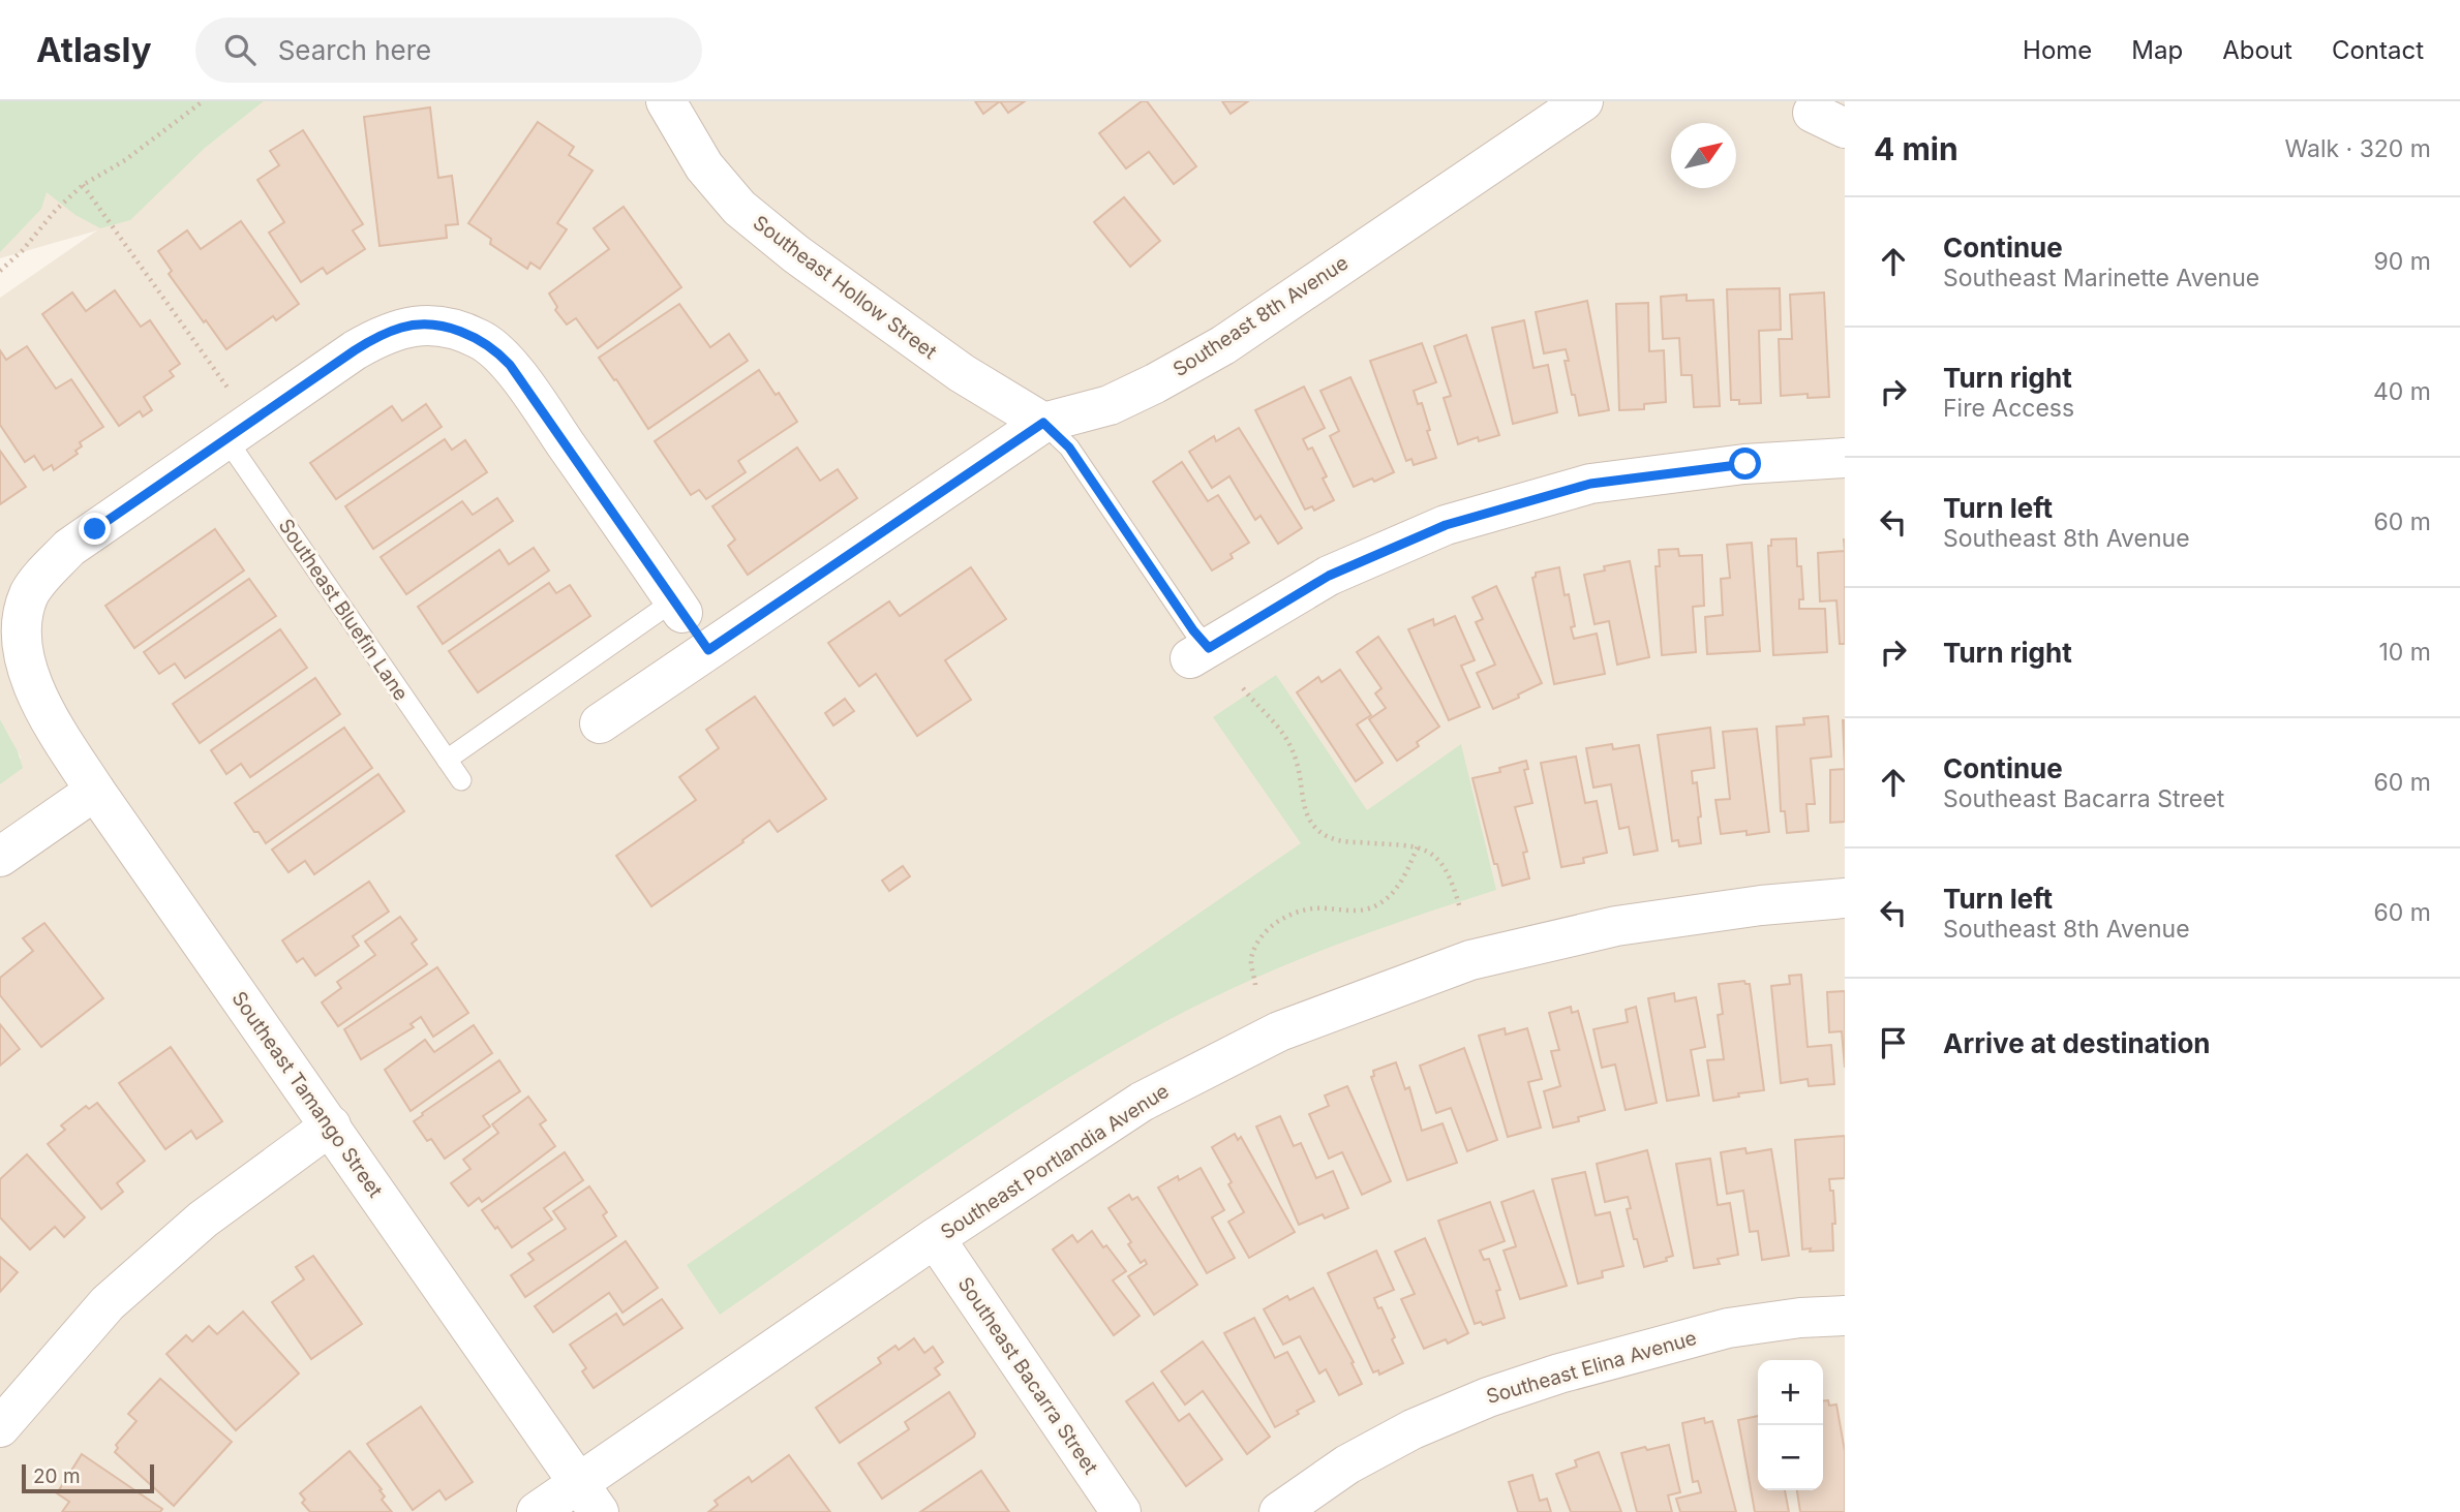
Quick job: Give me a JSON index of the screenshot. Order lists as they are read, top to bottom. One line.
{"streets":{"street":["Southeast Hollow Street","Southeast 8th Avenue","Southeast Tamango Street","Southeast Portlandia Avenue","Southeast Elina Avenue","Southeast Bacarra Street"],"lane":["Southeast Bluefin Lane"]},"crossings":[["Southeast Hollow Street","Southeast 8th Avenue"],["Southeast Bluefin Lane","Southeast Tamango Street"],["Southeast Tamango Street","Southeast Portlandia Avenue"],["Southeast Portlandia Avenue","Southeast Bacarra Street"]],"scale_bar":"20 m","north":"top right","page":{"header":"Atlasly","search":"Search here","nav":["Home","Map","About","Contact"],"heading":["4 min","Walk · 320 m"],"list":[["Continue","Southeast Marinette Avenue","90 m"],["Turn right","Fire Access","40 m"],["Turn left","Southeast 8th Avenue","60 m"],["Turn right","10 m"],["Continue","Southeast Bacarra Street","60 m"],["Turn left","Southeast 8th Avenue","60 m"],"Arrive at destination"],"map_buttons":["+","−"],"scale":"20 m"}}
